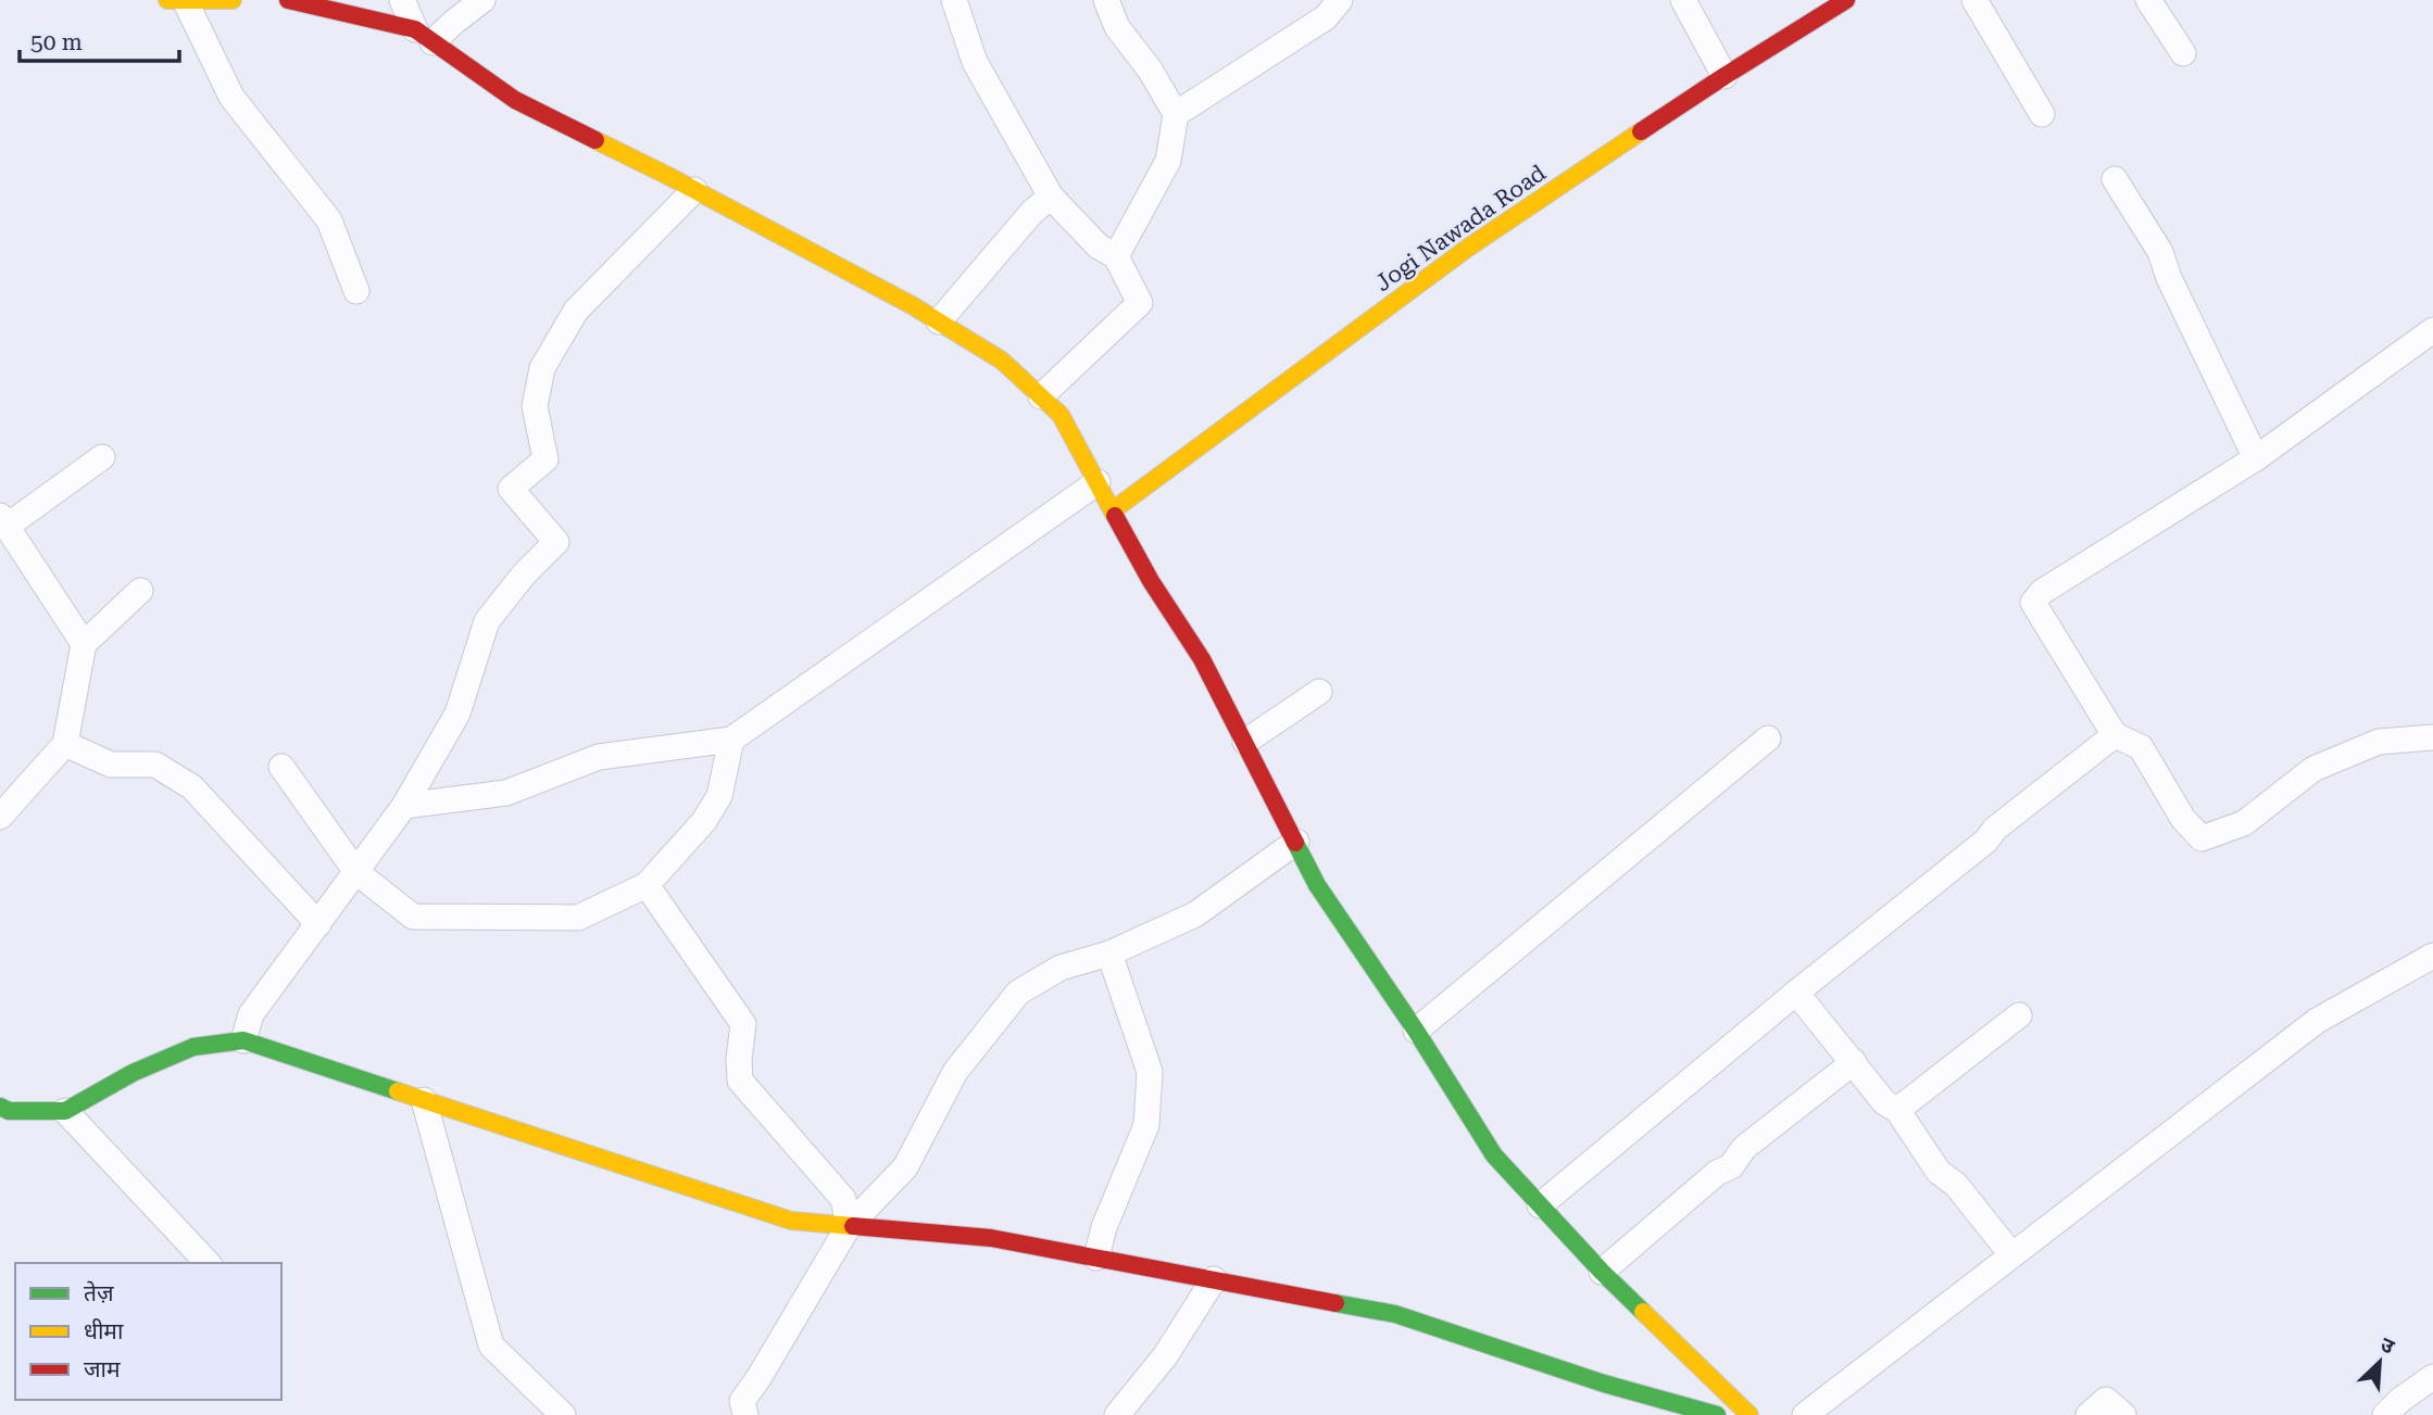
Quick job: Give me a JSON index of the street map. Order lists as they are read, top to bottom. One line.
{"streets":{"street":["Jogi Nawada Road"]},"legend":["तेज़","धीमा","जाम"],"scale_bar":"50 m","north":"top right"}
